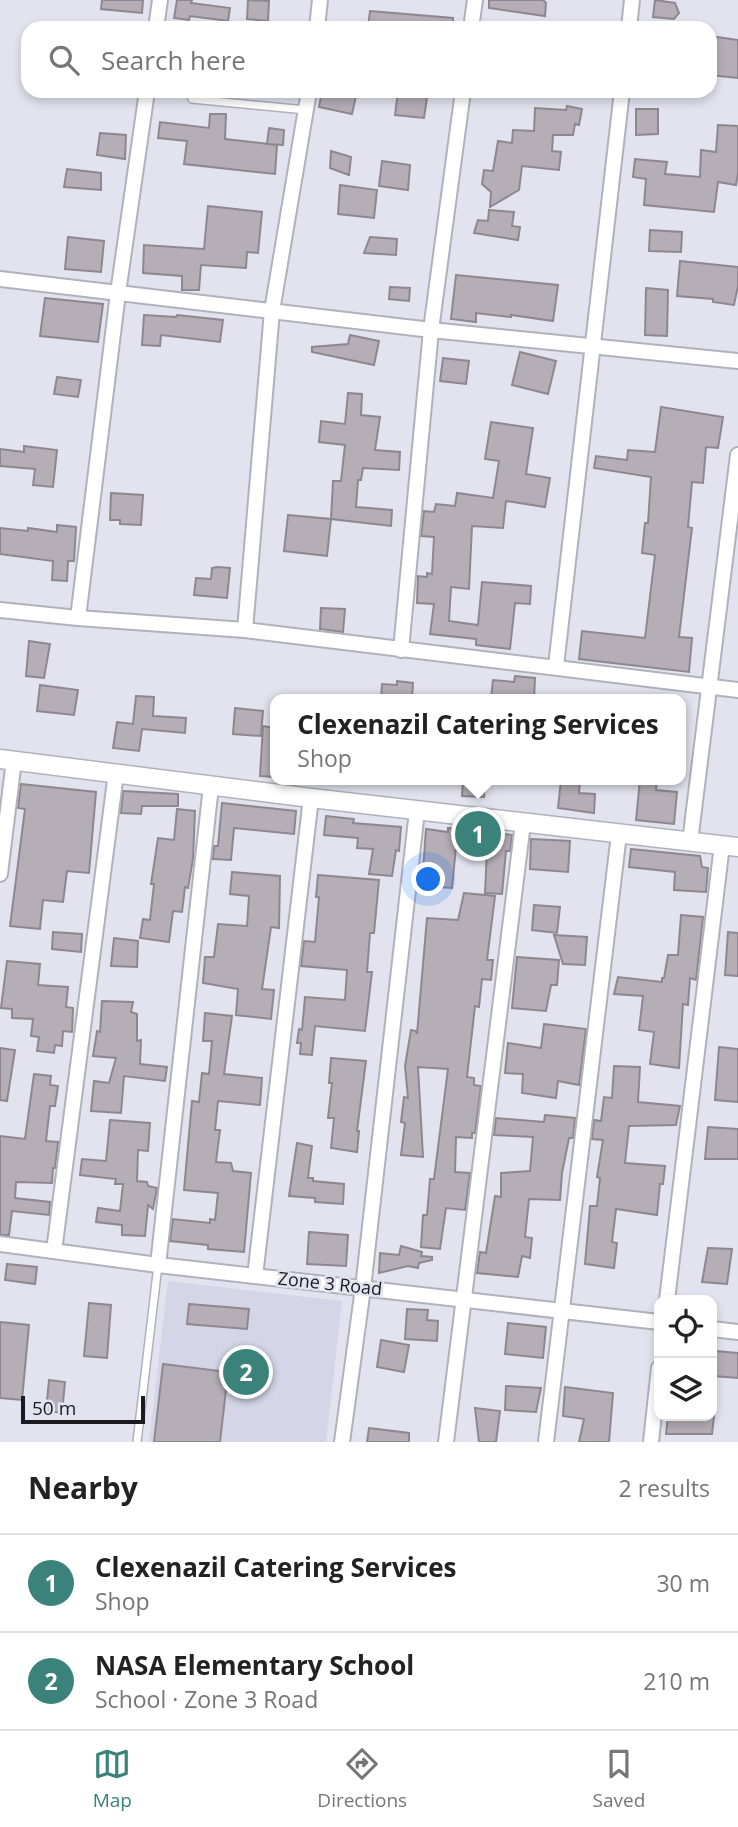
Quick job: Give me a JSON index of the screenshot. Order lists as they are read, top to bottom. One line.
{"streets":{"street":["Zone 3 Road"]},"scale_bar":"50 m","page":{"search":"Search here","popup":["Clexenazil Catering Services","Shop"],"pins":["1","2"],"scale":"50 m","heading":["Nearby","2 results"],"list":[{"mark":"1","name":"Clexenazil Catering Services","note":"Shop","value":"30 m"},{"mark":"2","name":"NASA Elementary School","note":"School · Zone 3 Road","value":"210 m"}],"nav":["Map","Directions","Saved"]}}
